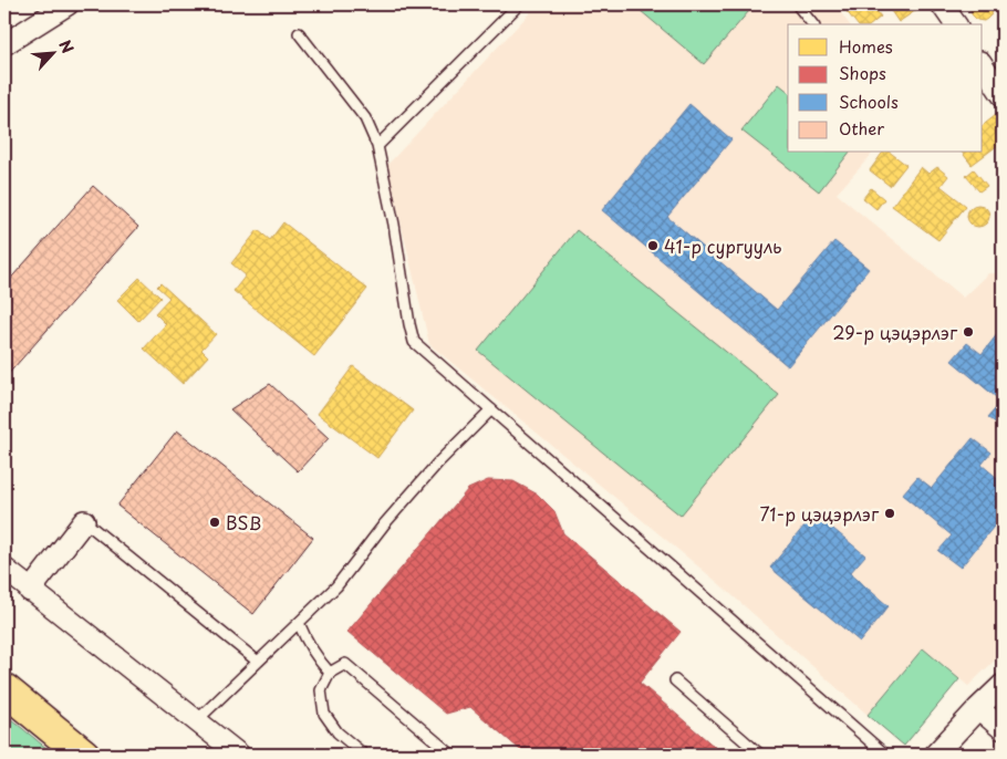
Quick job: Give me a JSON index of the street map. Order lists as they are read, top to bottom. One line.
{"places":["41-р сургууль","29-р цэцэрлэг","71-р цэцэрлэг","BSB"],"legend":["Homes","Shops","Schools","Other"],"north":"top right"}
